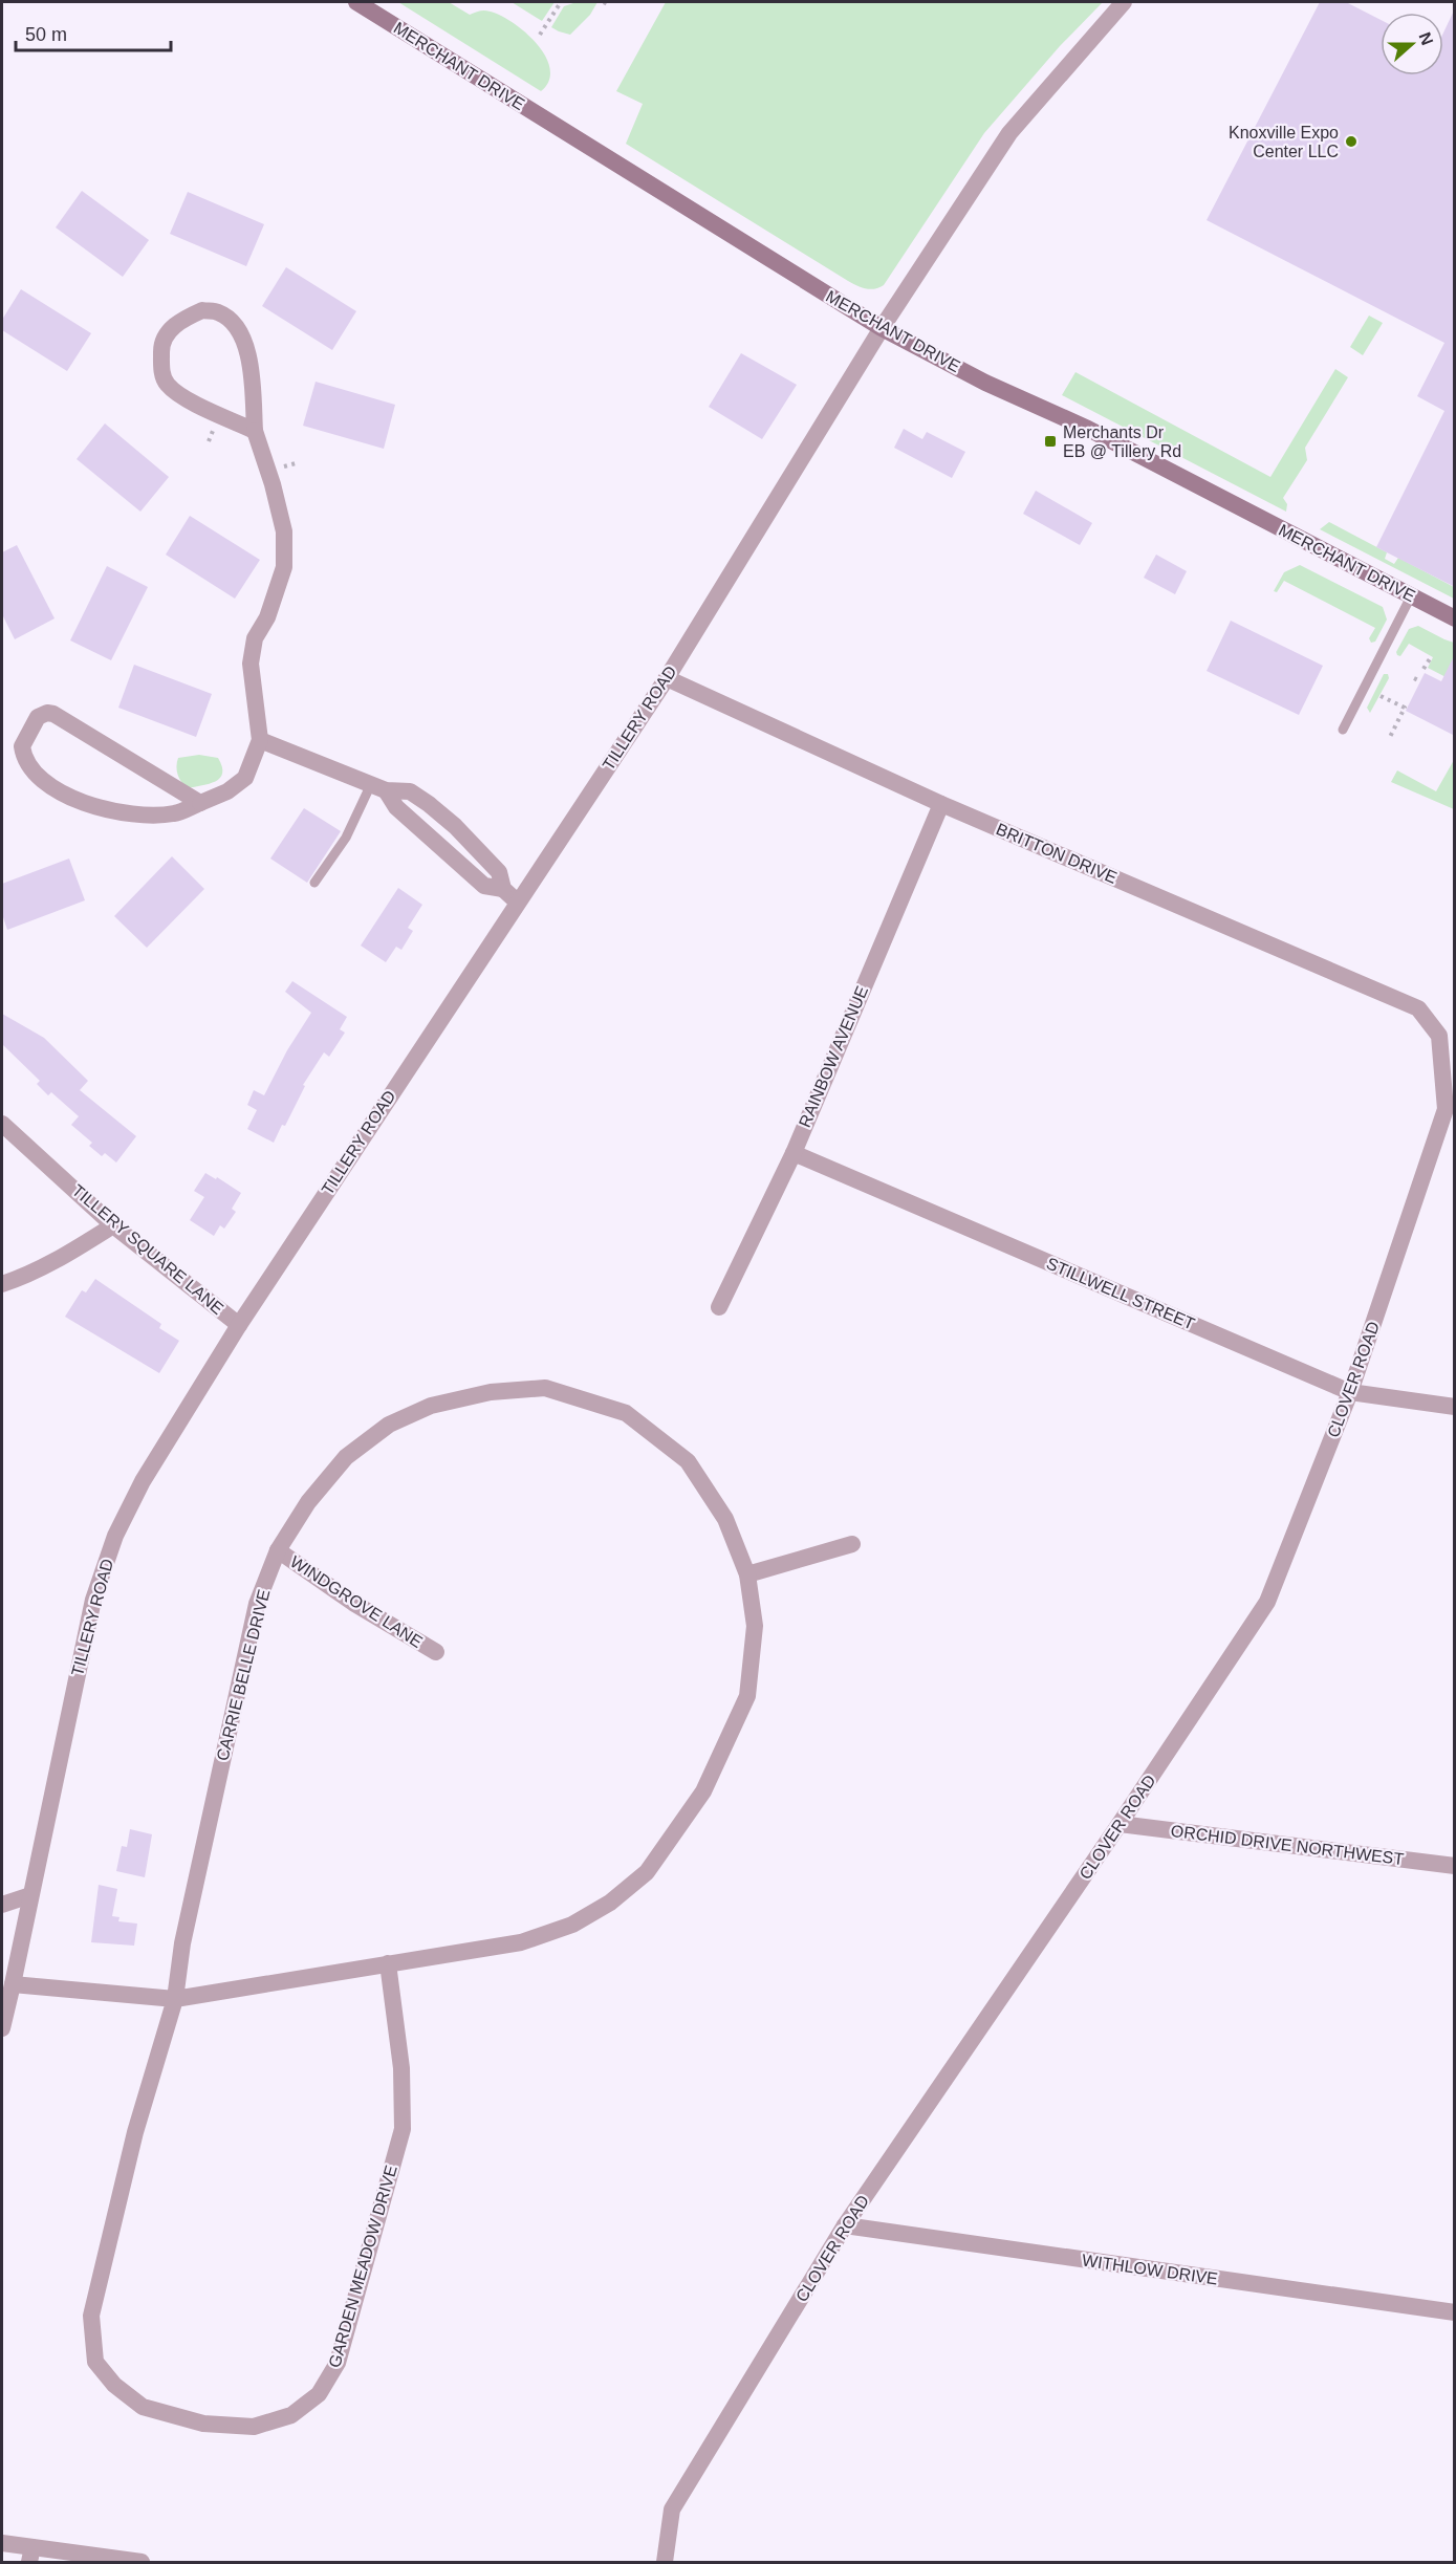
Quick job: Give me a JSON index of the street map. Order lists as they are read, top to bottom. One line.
{"streets":{"main road":["MERCHANT DRIVE"],"street":["TILLERY ROAD","BRITTON DRIVE","RAINBOW AVENUE","TILLERY SQUARE LANE","STILLWELL STREET","CLOVER ROAD","WINDGROVE LANE","CARRIE BELLE DRIVE","ORCHID DRIVE NORTHWEST","GARDEN MEADOW DRIVE","WITHLOW DRIVE"]},"crossings":[["MERCHANT DRIVE","TILLERY ROAD"],["TILLERY ROAD","BRITTON DRIVE"],["TILLERY ROAD","TILLERY SQUARE LANE"],["TILLERY ROAD","CARRIE BELLE DRIVE"],["BRITTON DRIVE","RAINBOW AVENUE"],["BRITTON DRIVE","CLOVER ROAD"],["RAINBOW AVENUE","STILLWELL STREET"],["STILLWELL STREET","CLOVER ROAD"],["CLOVER ROAD","ORCHID DRIVE NORTHWEST"],["CLOVER ROAD","WITHLOW DRIVE"],["WINDGROVE LANE","CARRIE BELLE DRIVE"],["CARRIE BELLE DRIVE","GARDEN MEADOW DRIVE"]],"places":{"other":["Knoxville Expo Center LLC"],"transit":["Merchants Dr EB @ Tillery Rd"]},"scale_bar":"50 m","north":"right"}
